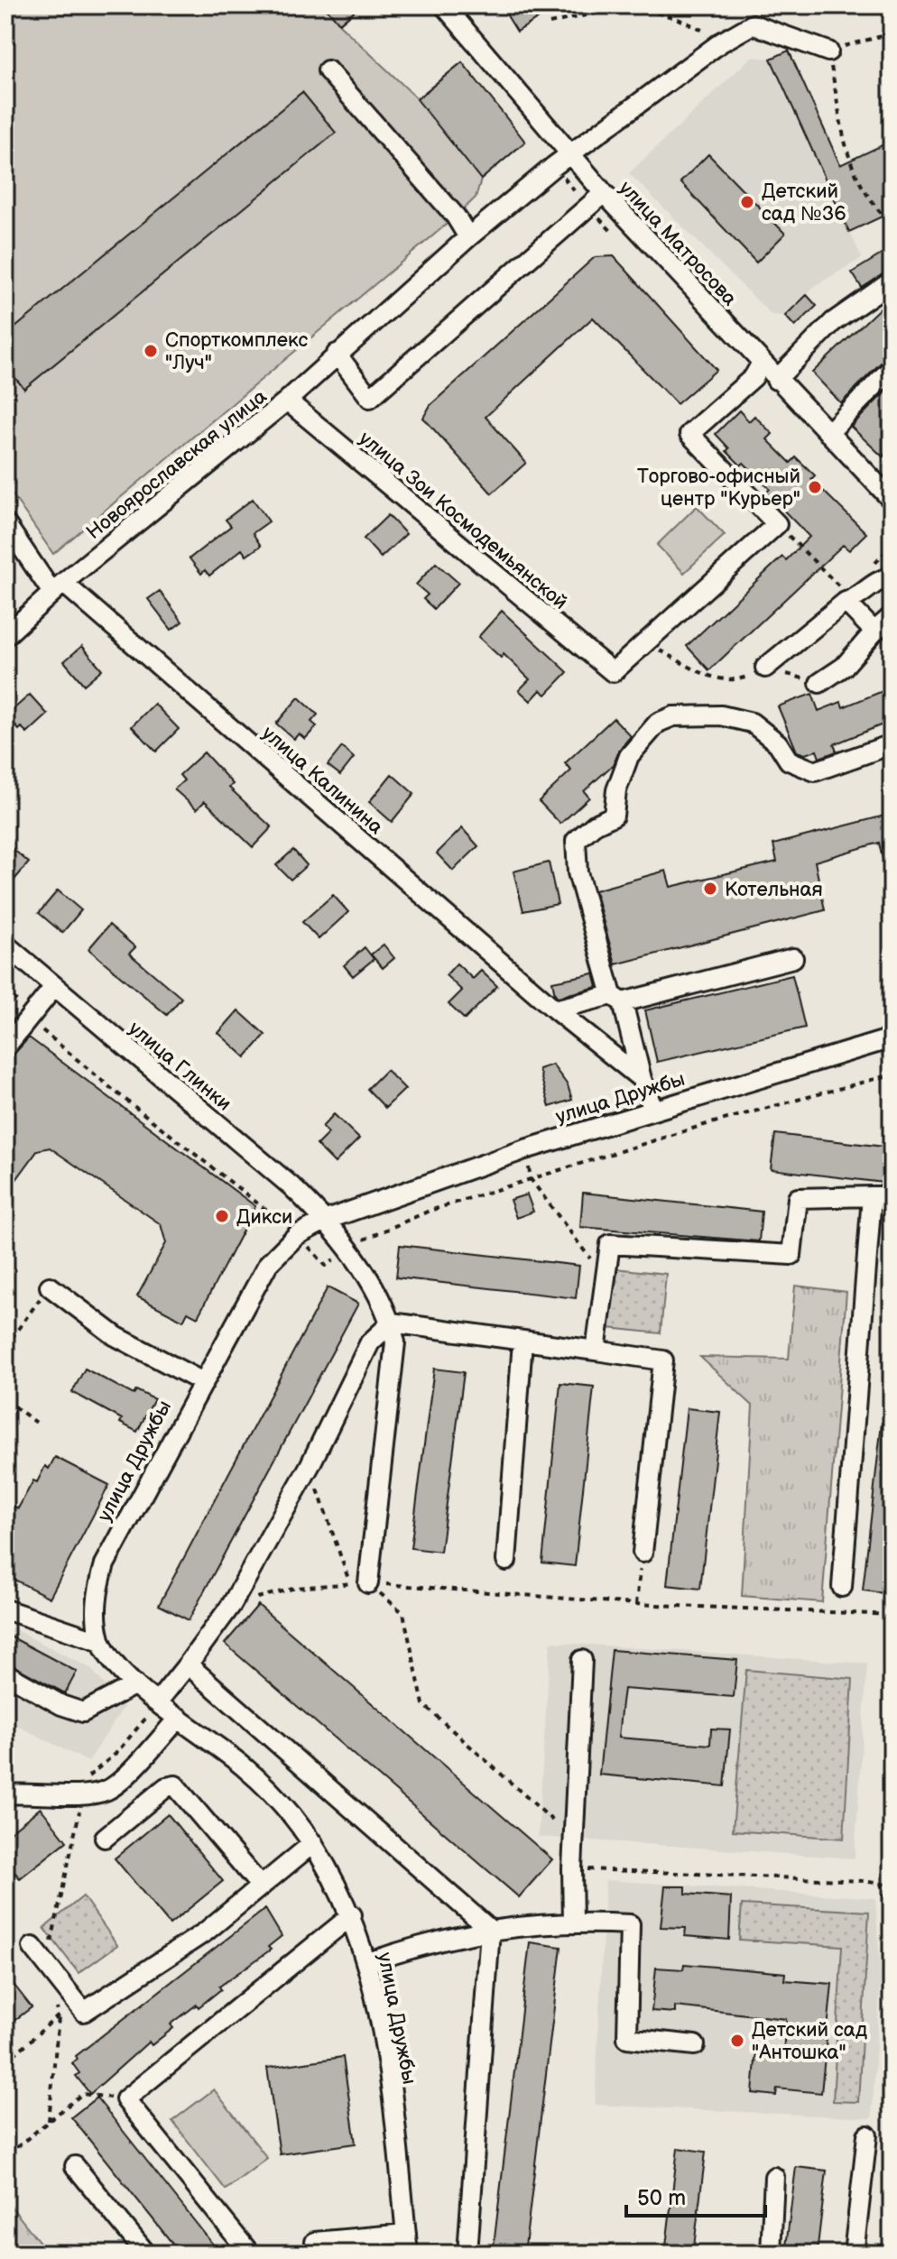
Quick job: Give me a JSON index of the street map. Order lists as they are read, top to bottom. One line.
{"streets":{"street":["улица Матросова","Новоярославская улица","улица Зои Космодемьянской","улица Калинина","улица Глинки","улица Дружбы"]},"crossings":[["улица Матросова","Новоярославская улица"],["Новоярославская улица","улица Зои Космодемьянской"],["Новоярославская улица","улица Калинина"],["улица Глинки","улица Дружбы"]],"places":["Детский сад №36","Спорткомплекс \"Луч\"","Торгово-офисный центр \"Курьер\"","Котельная","Дикси","Детский сад \"Антошка\""],"scale_bar":"50 m"}
